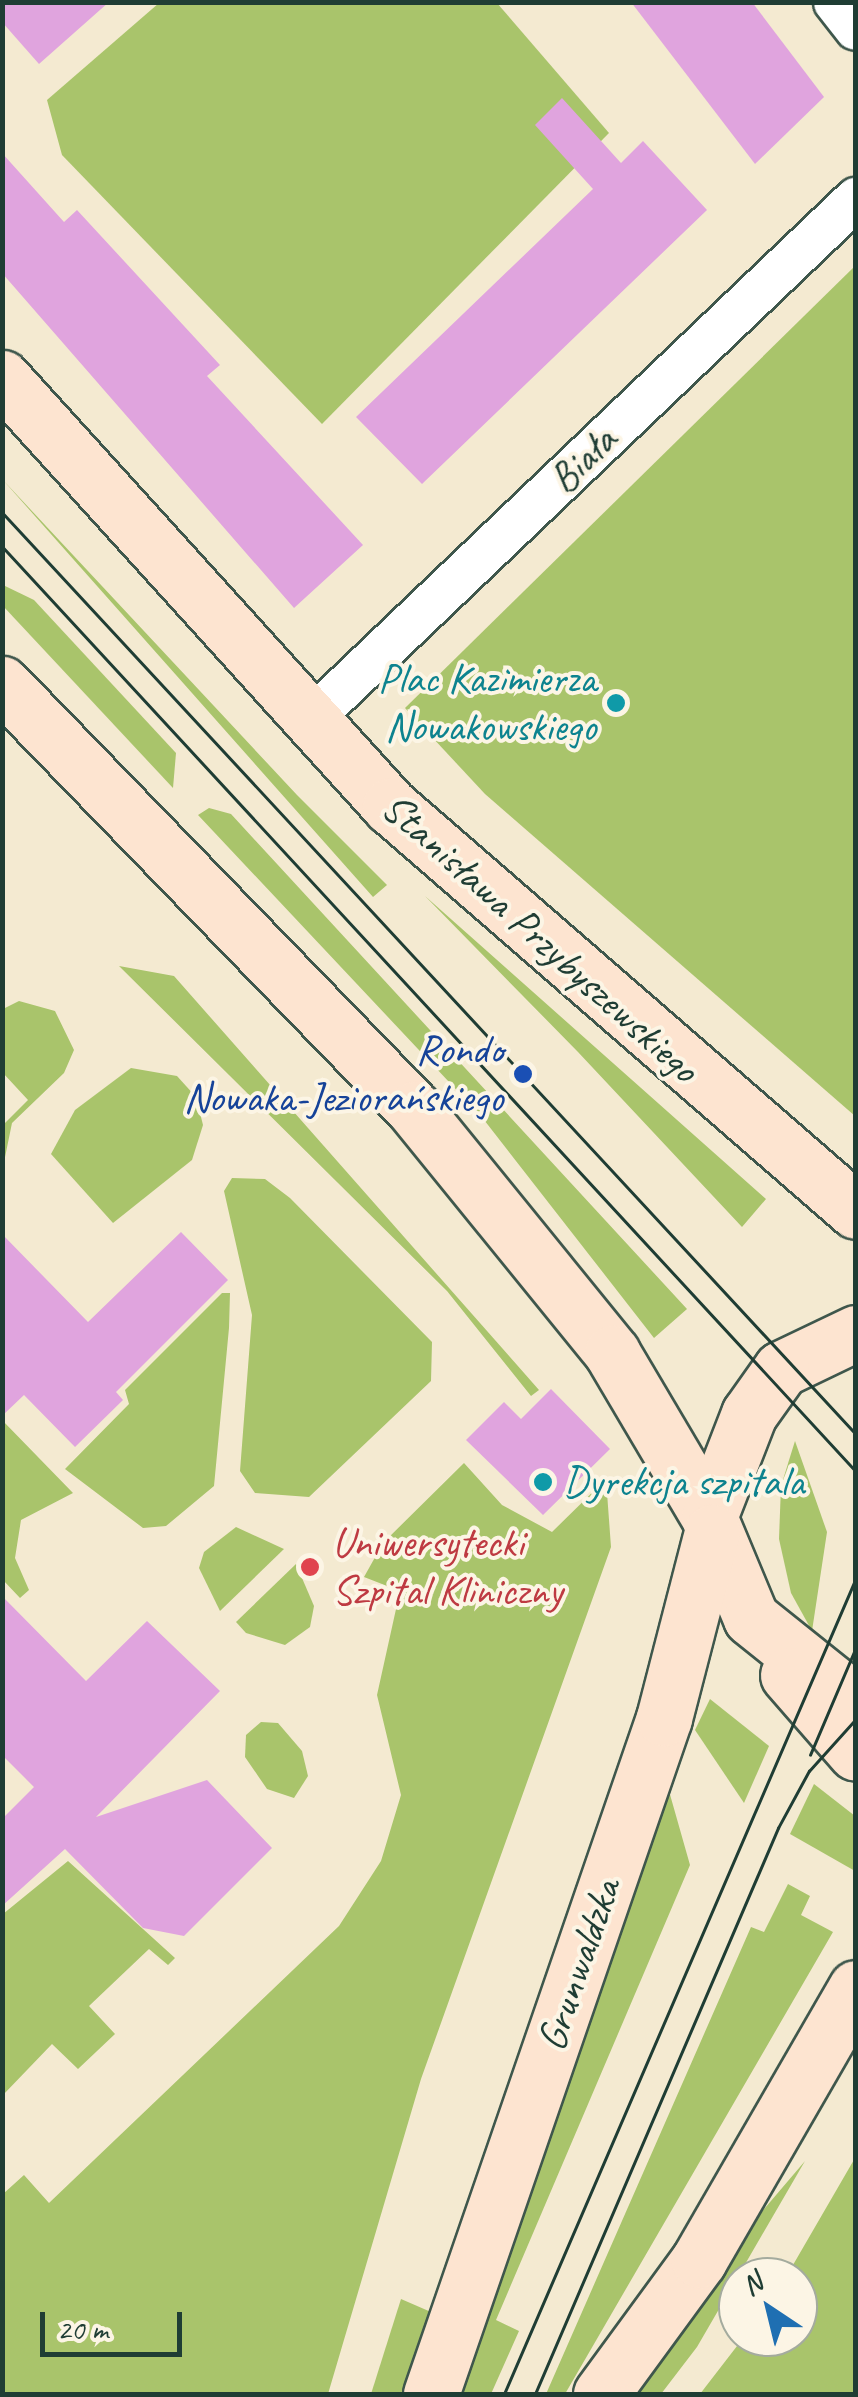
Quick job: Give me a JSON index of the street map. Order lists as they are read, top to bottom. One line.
{"streets":{"main road":["Stanisława Przybyszewskiego","Grunwaldzka"],"street":["Biała"]},"crossings":[["Biała","Stanisława Przybyszewskiego"]],"places":["Plac Kazimierza Nowakowskiego","Rondo Nowaka-Jeziorańskiego","Dyrekcja szpitala","Uniwersytecki Szpital Kliniczny"],"scale_bar":"20 m","north":"top left"}
